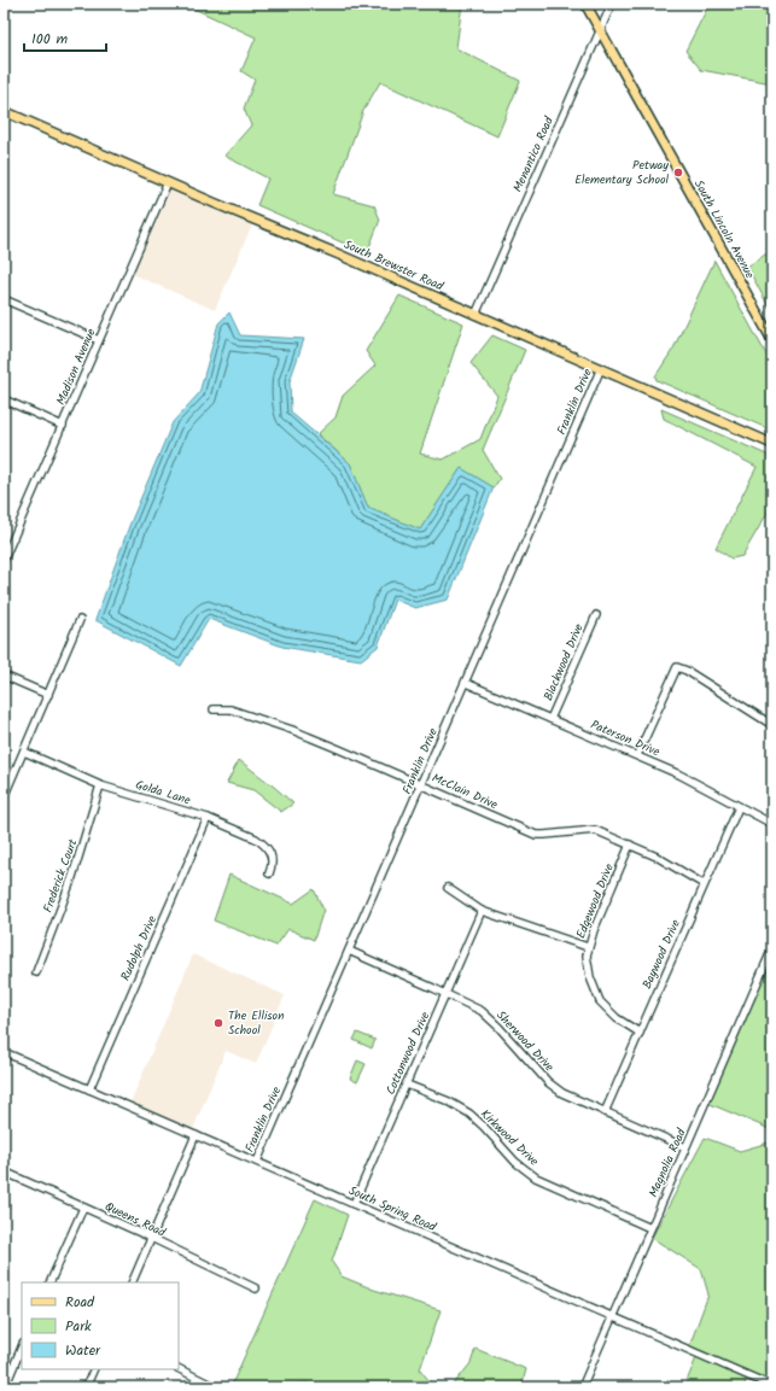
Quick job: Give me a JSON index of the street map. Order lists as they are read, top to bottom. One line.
{"streets":{"main road":["South Lincoln Avenue","South Brewster Road"],"street":["Menantico Road","Madison Avenue","Franklin Drive","Blackwood Drive","Paterson Drive","McClain Drive","Golda Lane","Frederick Court","Edgewood Drive","Rudolph Drive","Baywood Drive","Sherwood Drive","Cottonwood Drive","Kirkwood Drive","Magnolia Road","South Spring Road","Queens Road"]},"crossings":[["Menantico Road","South Lincoln Avenue"],["Menantico Road","South Brewster Road"],["South Brewster Road","Madison Avenue"],["South Brewster Road","Franklin Drive"],["Franklin Drive","Paterson Drive"],["Franklin Drive","McClain Drive"],["Franklin Drive","Sherwood Drive"],["Franklin Drive","South Spring Road"],["Blackwood Drive","Paterson Drive"],["Paterson Drive","Baywood Drive"],["McClain Drive","Edgewood Drive"],["McClain Drive","Baywood Drive"],["Golda Lane","Frederick Court"],["Golda Lane","Rudolph Drive"],["Edgewood Drive","Baywood Drive"],["Rudolph Drive","South Spring Road"],["Baywood Drive","Sherwood Drive"],["Sherwood Drive","Cottonwood Drive"],["Sherwood Drive","Magnolia Road"],["Cottonwood Drive","Kirkwood Drive"],["Cottonwood Drive","South Spring Road"],["Kirkwood Drive","Magnolia Road"],["Magnolia Road","South Spring Road"]],"places":["Petway Elementary School","The Ellison School"],"legend":["Road","Park","Water"],"scale_bar":"100 m"}
